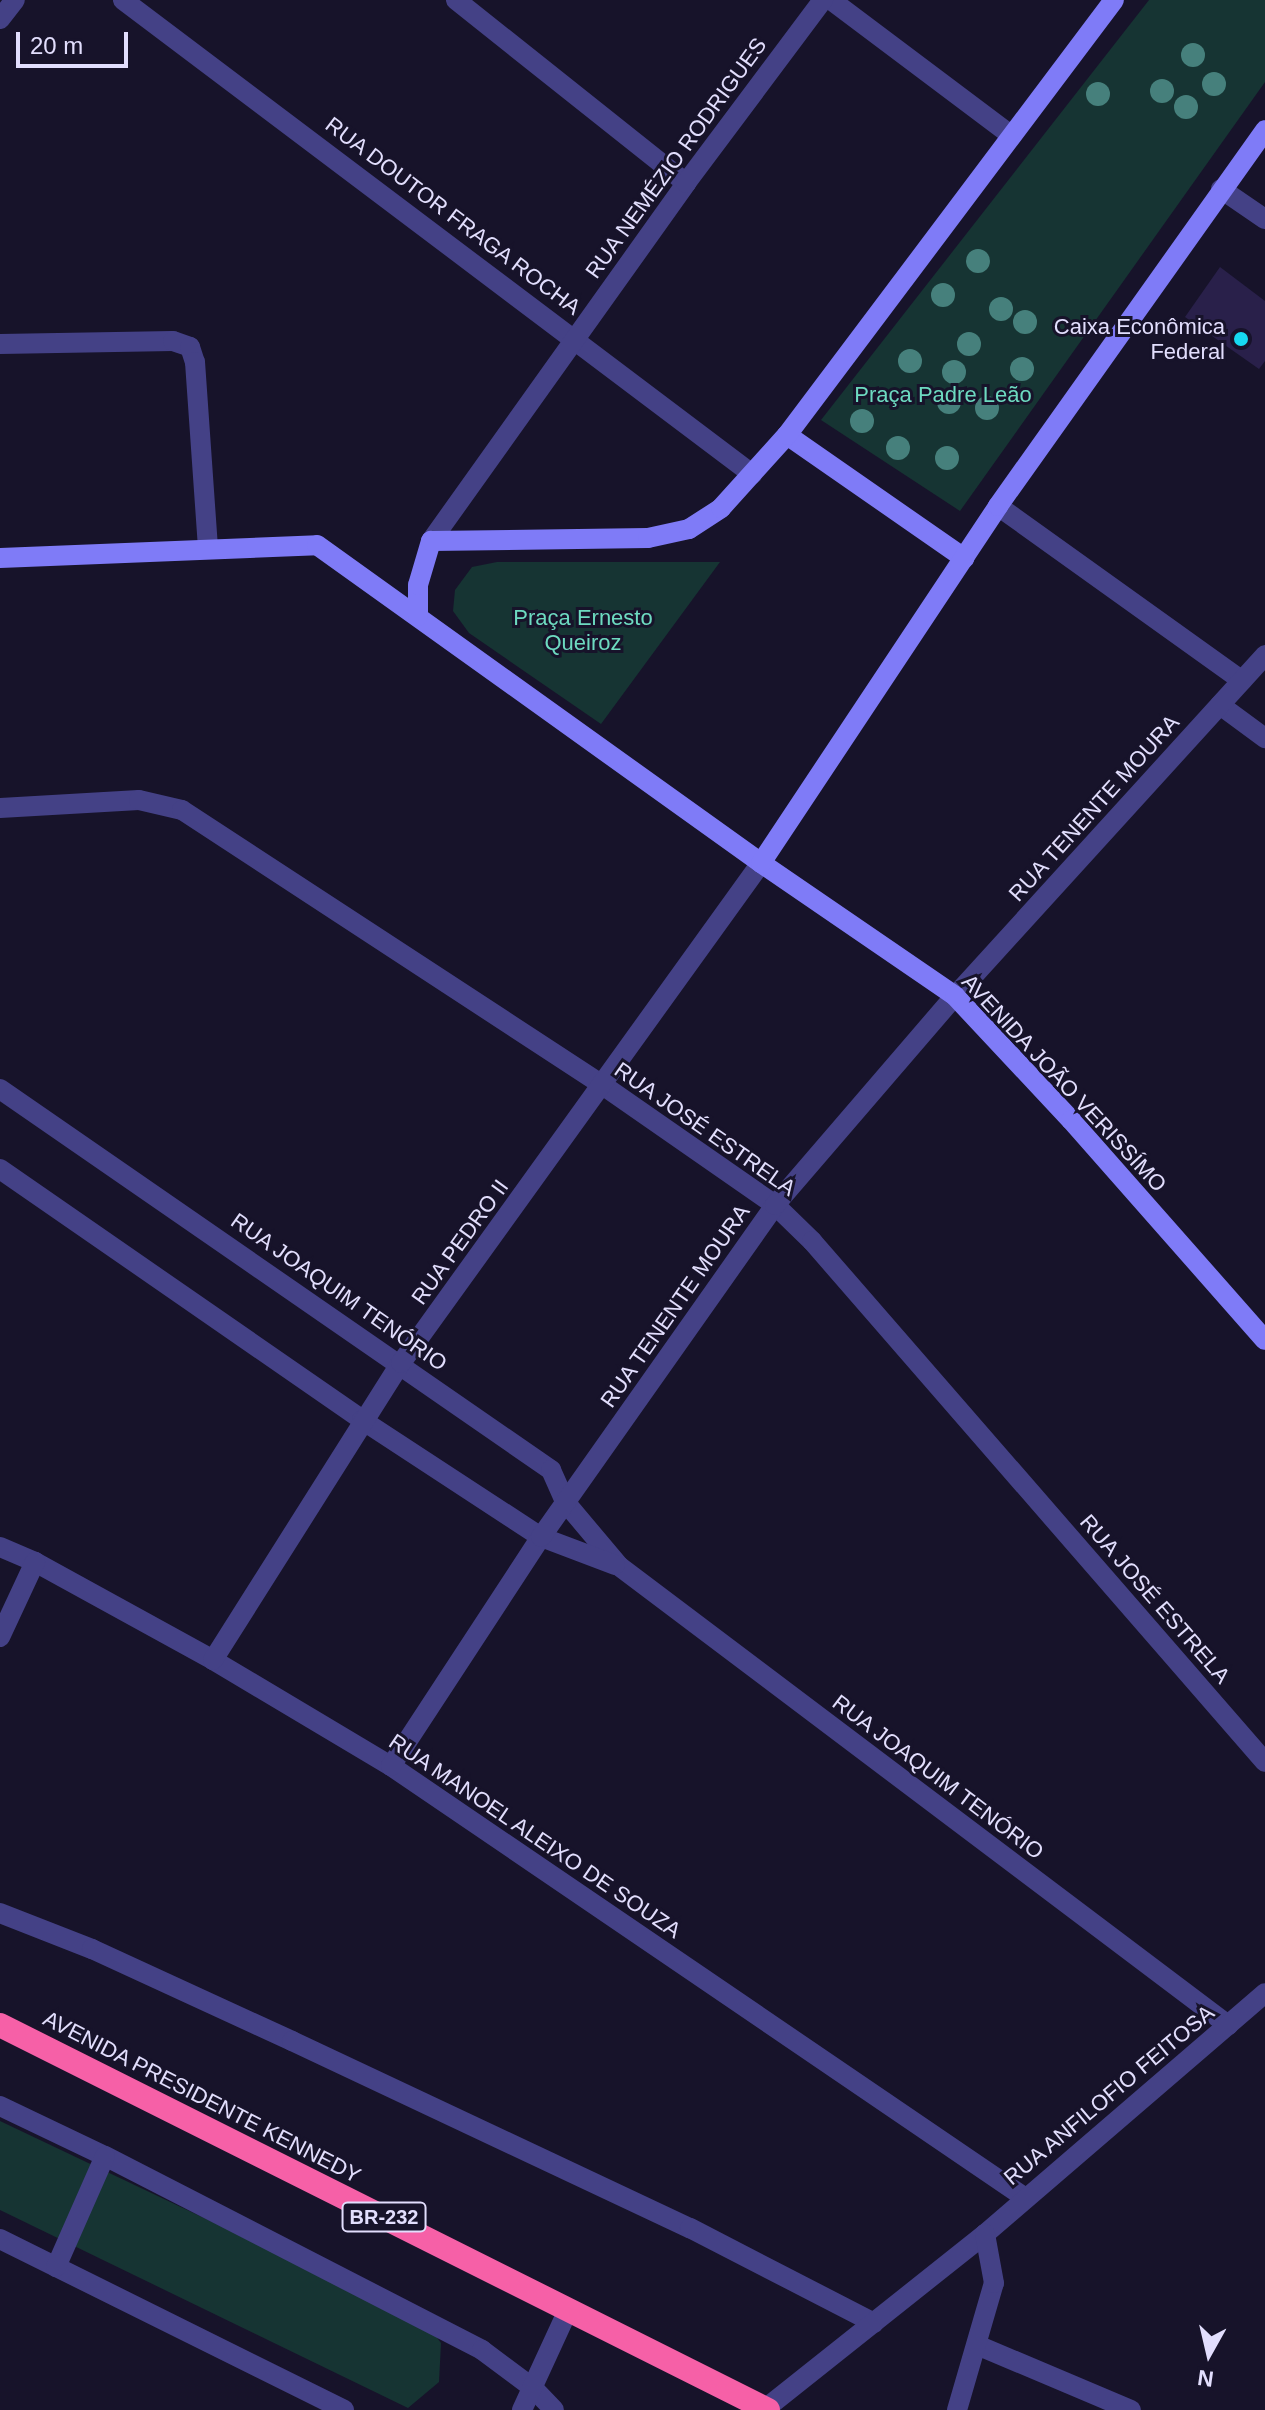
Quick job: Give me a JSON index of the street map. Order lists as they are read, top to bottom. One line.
{"streets":{"highway":["AVENIDA PRESIDENTE KENNEDY","BR-232"],"street":["RUA NEMÉZIO RODRIGUES","RUA DOUTOR FRAGA ROCHA","RUA TENENTE MOURA","AVENIDA JOÃO VERISSÍMO","RUA JOSÉ ESTRELA","RUA PEDRO II","RUA JOAQUIM TENÓRIO","RUA MANOEL ALEIXO DE SOUZA","RUA ANFILOFIO FEITOSA"]},"crossings":[["RUA NEMÉZIO RODRIGUES","RUA DOUTOR FRAGA ROCHA"],["RUA TENENTE MOURA","AVENIDA JOÃO VERISSÍMO"],["RUA TENENTE MOURA","RUA JOSÉ ESTRELA"],["RUA TENENTE MOURA","RUA JOAQUIM TENÓRIO"],["RUA TENENTE MOURA","RUA MANOEL ALEIXO DE SOUZA"],["AVENIDA JOÃO VERISSÍMO","RUA PEDRO II"],["RUA JOSÉ ESTRELA","RUA PEDRO II"],["RUA PEDRO II","RUA JOAQUIM TENÓRIO"],["RUA PEDRO II","RUA MANOEL ALEIXO DE SOUZA"],["RUA JOAQUIM TENÓRIO","RUA ANFILOFIO FEITOSA"],["RUA MANOEL ALEIXO DE SOUZA","RUA ANFILOFIO FEITOSA"],["RUA ANFILOFIO FEITOSA","AVENIDA PRESIDENTE KENNEDY"]],"parks":["Praça Padre Leão","Praça Ernesto Queiroz"],"places":["Caixa Econômica Federal"],"scale_bar":"20 m","north":"bottom"}
